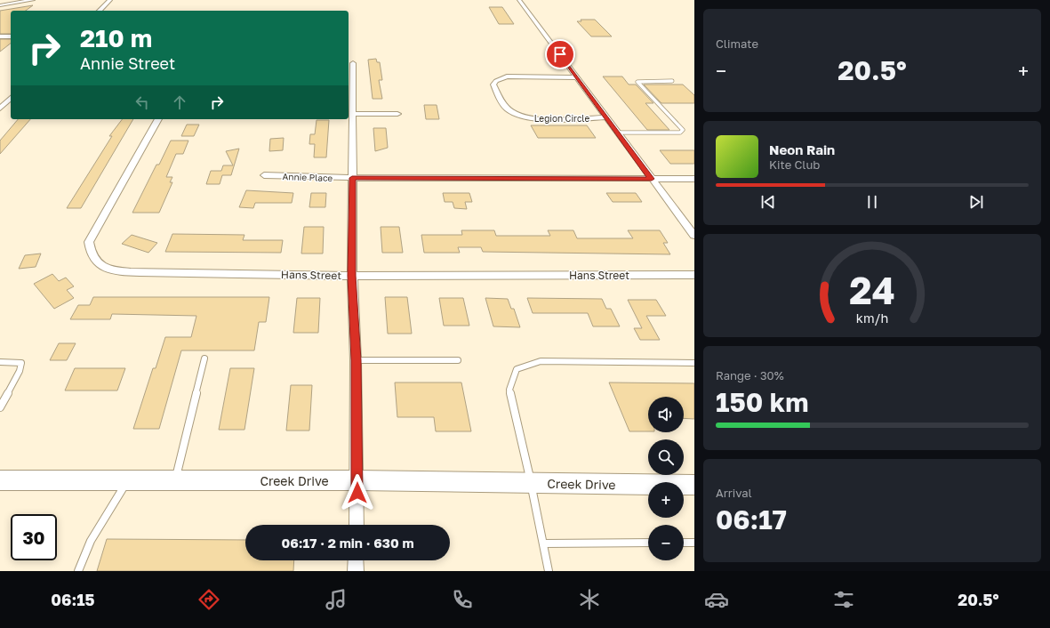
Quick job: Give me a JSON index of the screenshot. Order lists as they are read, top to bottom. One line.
{"streets":{"street":["Legion Circle","Annie Place","Hans Street","Creek Drive"]},"page":{"tile":["Climate",["Range · 30%","150 km"],["Arrival","06:17"]],"turn":["210 m","Annie Street"],"heat":["−","20.5°","+"],"song":["Neon Rain","Kite Club"],"map_buttons":["+","−"],"limit":"30","trip":"06:17 · 2 min · 630 m","tabs":["06:15","20.5°"],"gauge":["24","km/h"]}}
